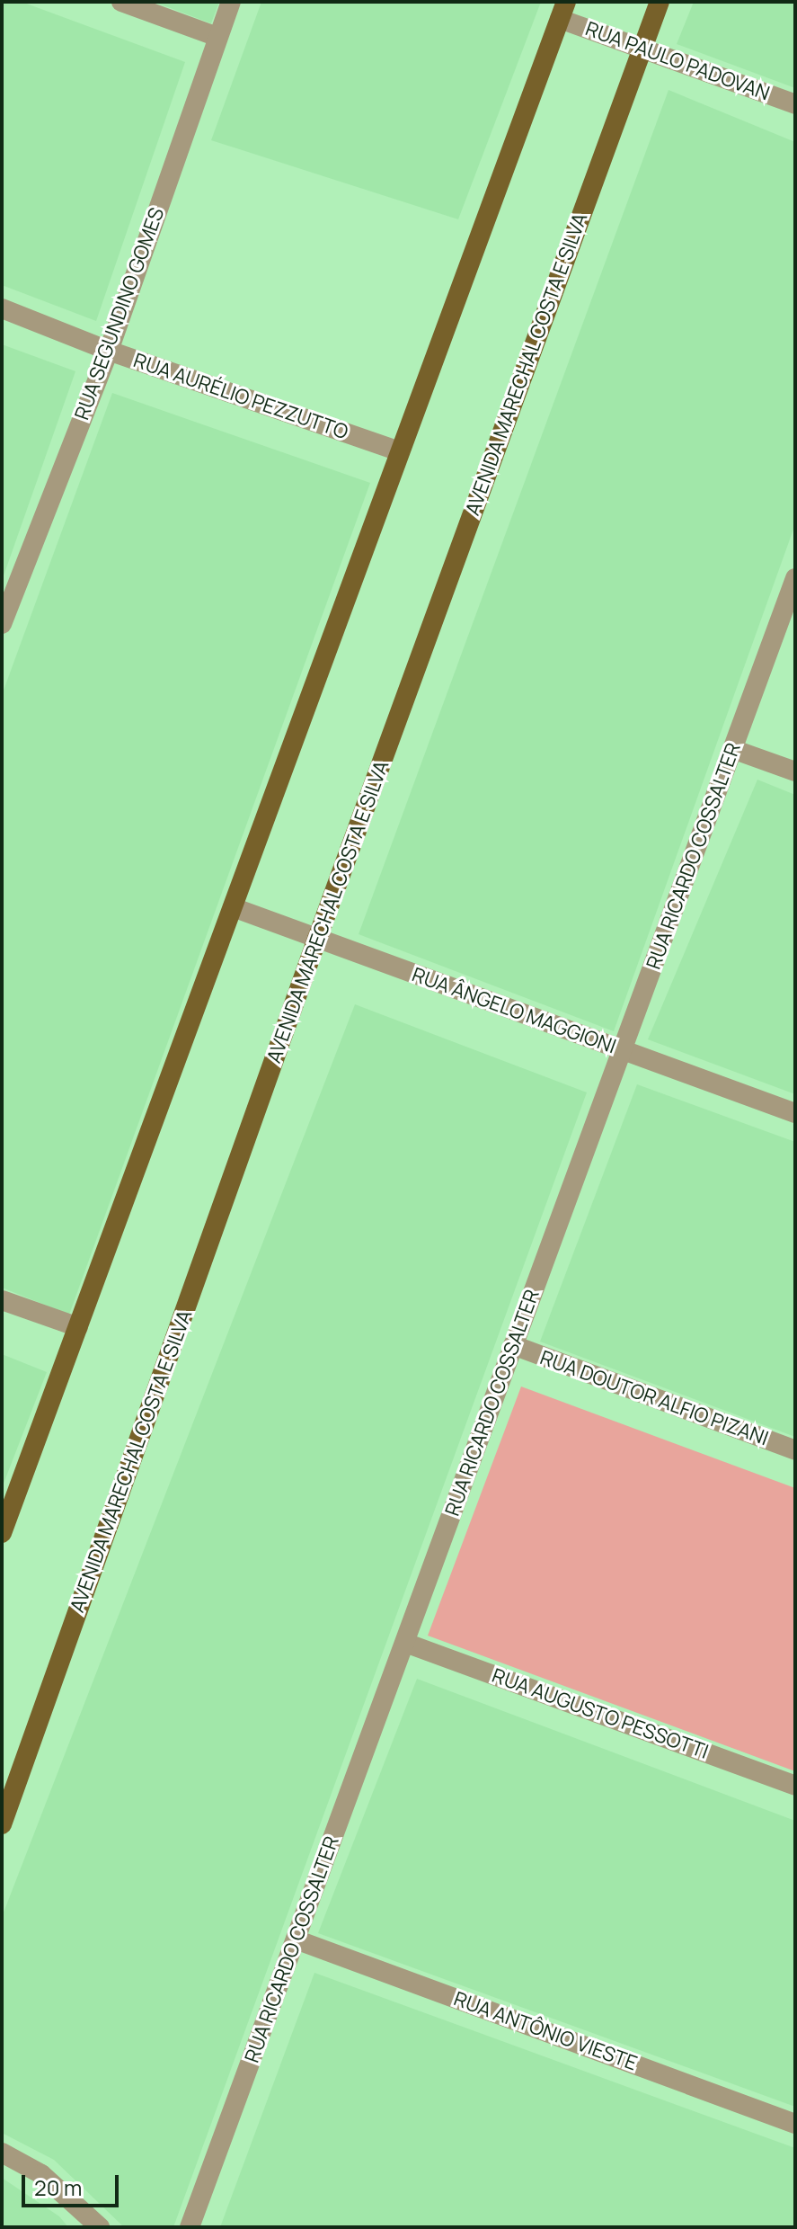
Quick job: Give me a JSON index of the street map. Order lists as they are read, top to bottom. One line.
{"streets":{"main road":["AVENIDA MARECHAL COSTA E SILVA"],"street":["RUA PAULO PADOVAN","RUA SEGUNDINO GOMES","RUA AURÉLIO PEZZUTTO","RUA RICARDO COSSALTER","RUA ÂNGELO MAGGIONI","RUA DOUTOR ALFIO PIZANI","RUA AUGUSTO PESSOTTI","RUA ANTÔNIO VIESTE"]},"crossings":[["RUA PAULO PADOVAN","AVENIDA MARECHAL COSTA E SILVA"],["RUA SEGUNDINO GOMES","RUA AURÉLIO PEZZUTTO"],["AVENIDA MARECHAL COSTA E SILVA","RUA ÂNGELO MAGGIONI"],["RUA RICARDO COSSALTER","RUA ÂNGELO MAGGIONI"],["RUA RICARDO COSSALTER","RUA DOUTOR ALFIO PIZANI"],["RUA RICARDO COSSALTER","RUA AUGUSTO PESSOTTI"],["RUA RICARDO COSSALTER","RUA ANTÔNIO VIESTE"]],"scale_bar":"20 m"}
